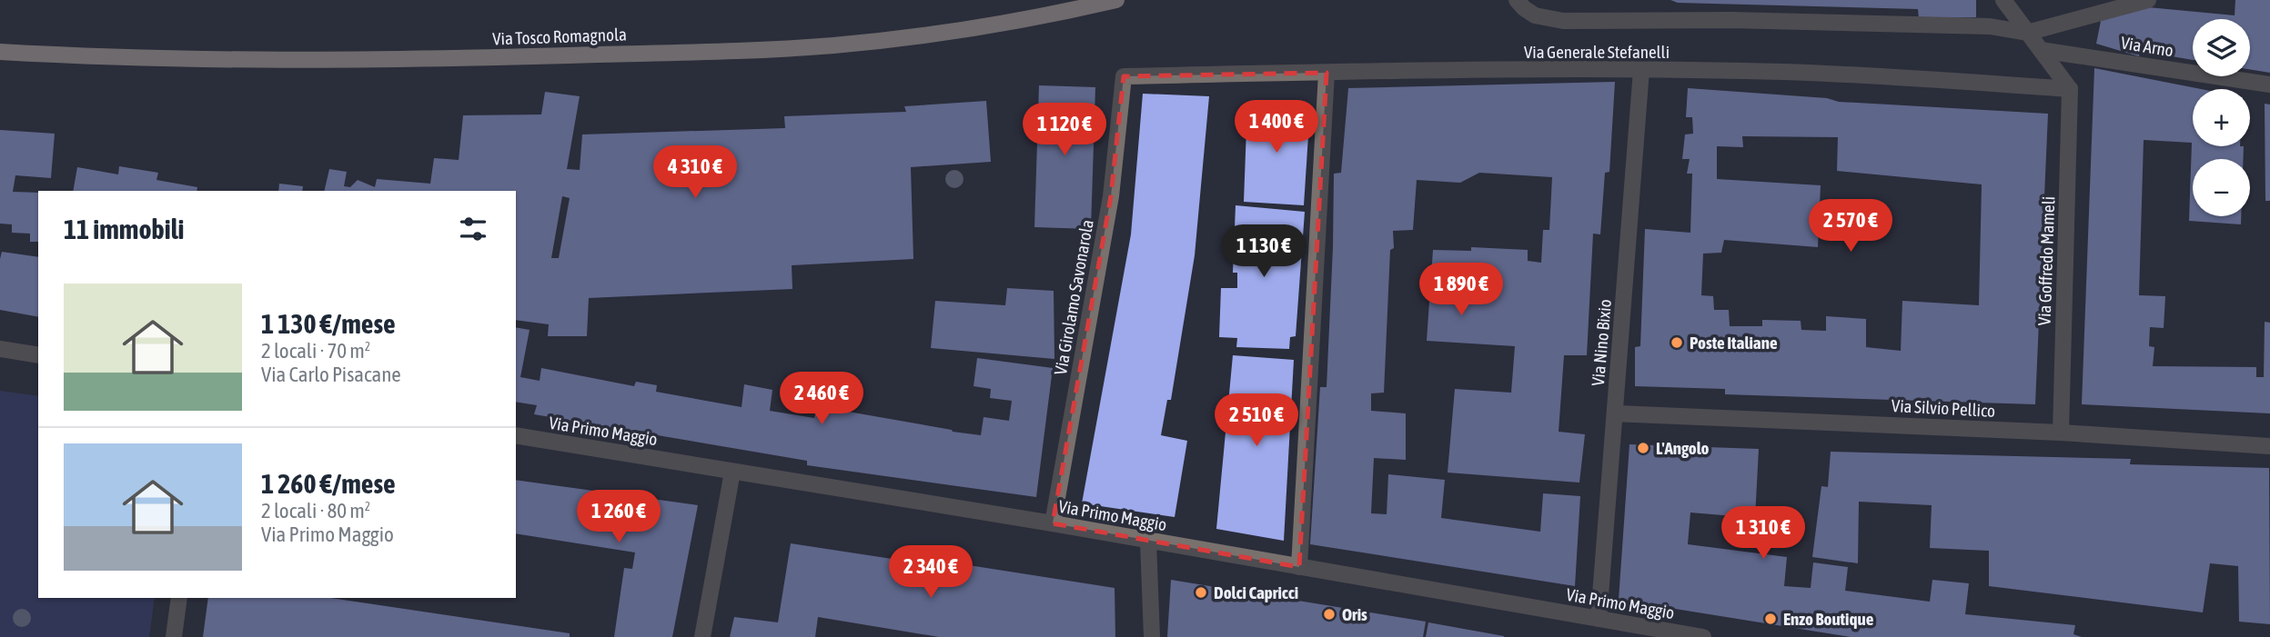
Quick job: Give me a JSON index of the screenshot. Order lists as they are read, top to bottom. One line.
{"streets":{"main road":["Via Tosco Romagnola"],"street":["Via Arno","Via Generale Stefanelli","Via Goffredo Mameli","Via Girolamo Savonarola","Via Nino Bixio","Via Silvio Pellico","Via Primo Maggio"]},"crossings":[["Via Generale Stefanelli","Via Goffredo Mameli"],["Via Generale Stefanelli","Via Girolamo Savonarola"],["Via Generale Stefanelli","Via Nino Bixio"],["Via Goffredo Mameli","Via Silvio Pellico"],["Via Girolamo Savonarola","Via Primo Maggio"],["Via Nino Bixio","Via Silvio Pellico"],["Via Nino Bixio","Via Primo Maggio"]],"places":["Poste Italiane","L'Angolo","Dolci Capricci","Oris","Enzo Boutique"],"page":{"map_buttons":["+","−"],"price":["1 400 €","1 120 €","4 310 €","2 570 €","1 130 €","1 890 €","2 460 €","2 510 €","1 260 €","1 310 €","2 340 €"],"heading":"11 immobili","list":[{"name":"1 130 €/mese","note":"2 locali · 70 m² · Via Carlo Pisacane"},{"name":"1 260 €/mese","note":"2 locali · 80 m² · Via Primo Maggio"}]}}
